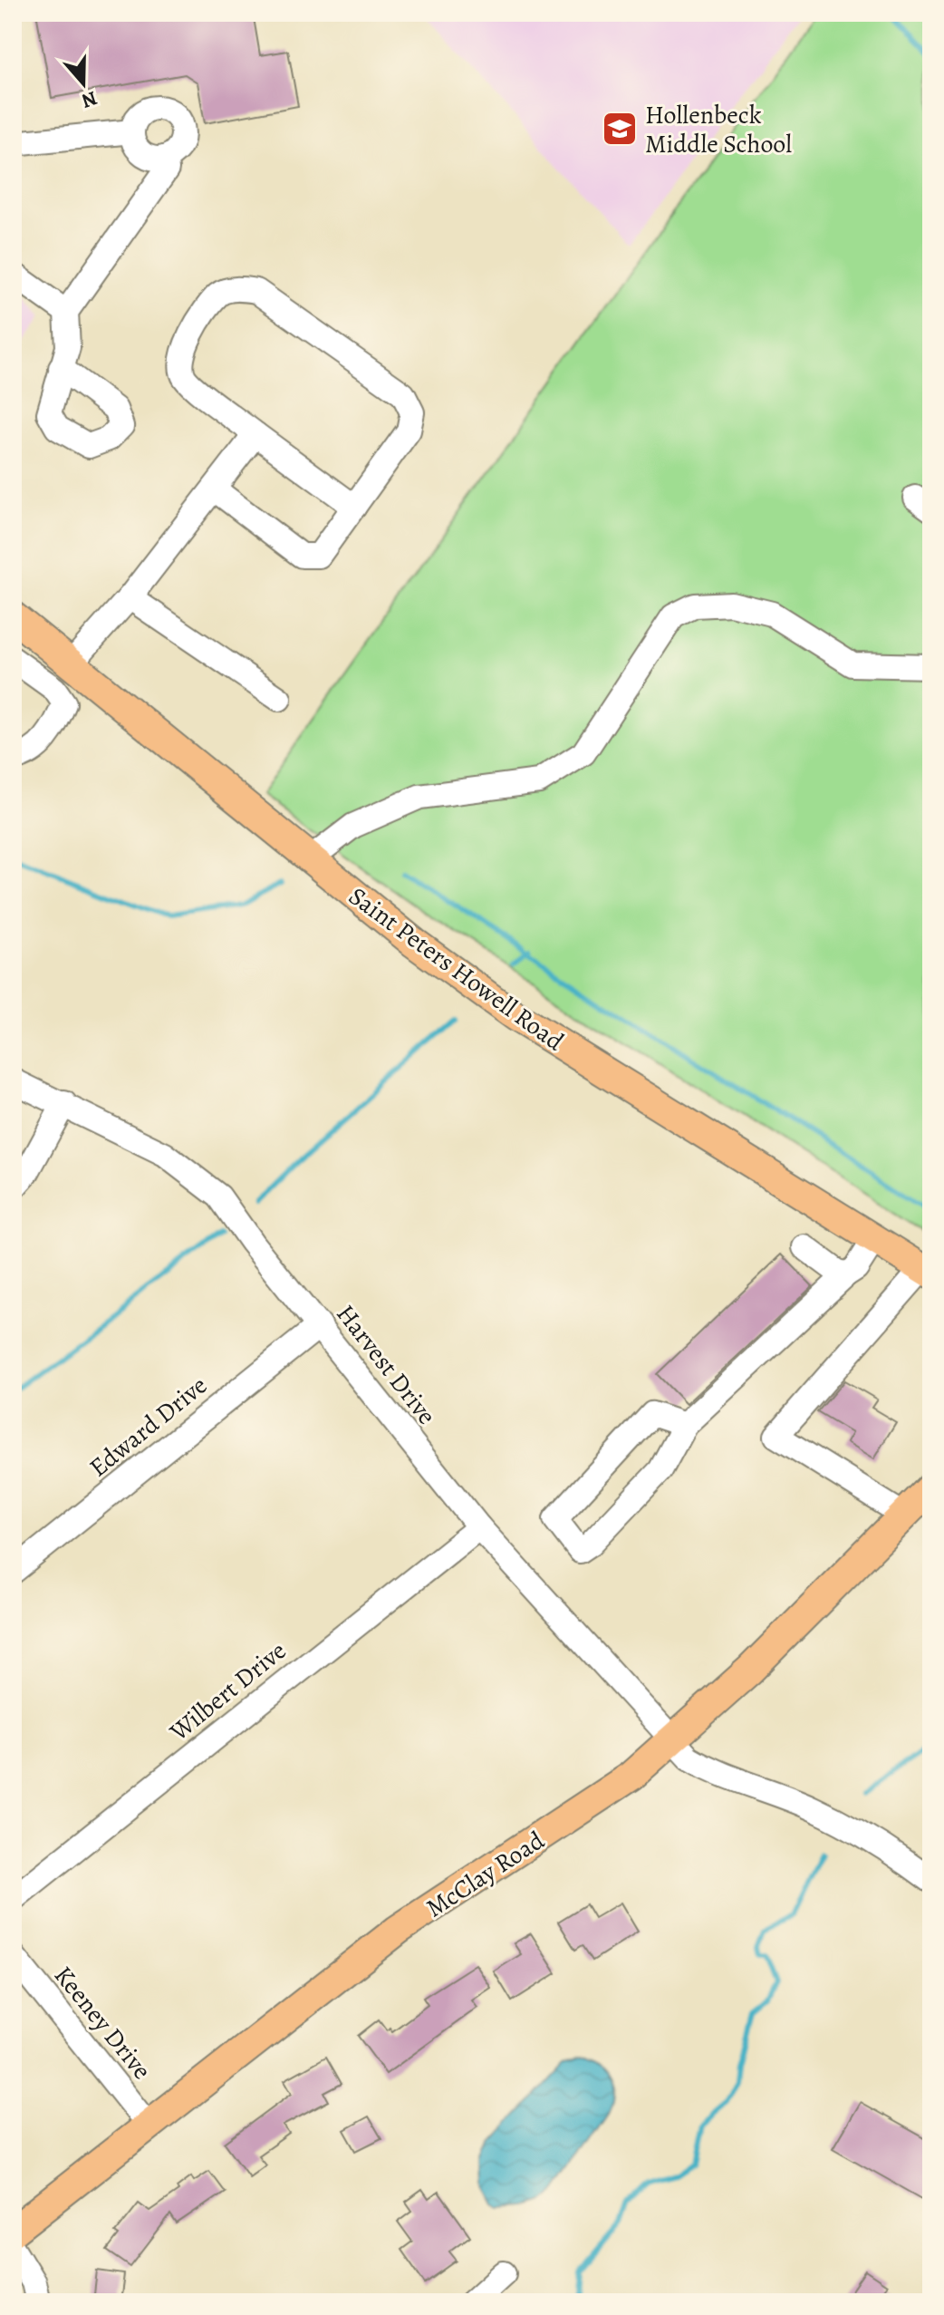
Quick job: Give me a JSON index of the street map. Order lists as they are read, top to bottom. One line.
{"streets":{"main road":["Saint Peters Howell Road","McClay Road"],"street":["Harvest Drive","Edward Drive","Wilbert Drive","Keeney Drive"]},"crossings":[["Harvest Drive","Edward Drive"],["Harvest Drive","Wilbert Drive"],["Harvest Drive","McClay Road"],["McClay Road","Keeney Drive"]],"places":{"school or university":["Hollenbeck Middle School"]},"north":"bottom"}
